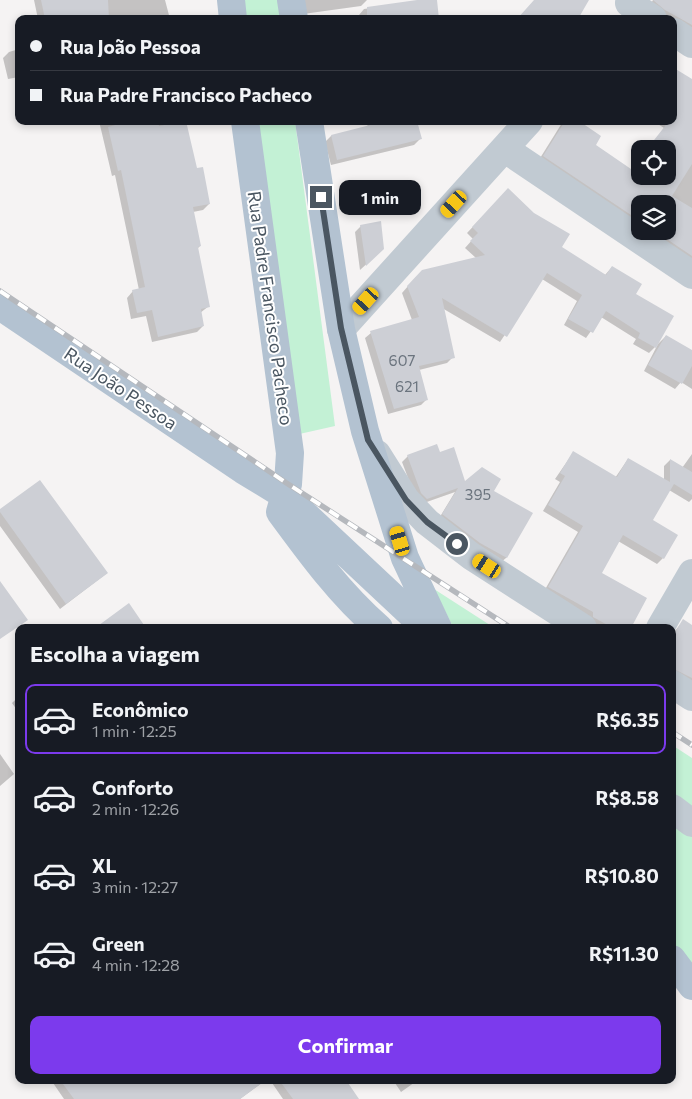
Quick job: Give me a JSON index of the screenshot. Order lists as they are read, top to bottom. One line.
{"streets":{"main road":["Rua Padre Francisco Pacheco","Rua João Pessoa"]},"crossings":[["Rua Padre Francisco Pacheco","Rua João Pessoa"]],"house_numbers":["607","621","395"],"page":{"banner":["Rua João Pessoa","Rua Padre Francisco Pacheco"],"bubble":"1 min","heading":"Escolha a viagem","list":[{"name":"Econômico","note":"1 min · 12:25","value":"R$6.35"},{"name":"Conforto","note":"2 min · 12:26","value":"R$8.58"},{"name":"XL","note":"3 min · 12:27","value":"R$10.80"},{"name":"Green","note":"4 min · 12:28","value":"R$11.30"}],"buttons":"Confirmar"}}
